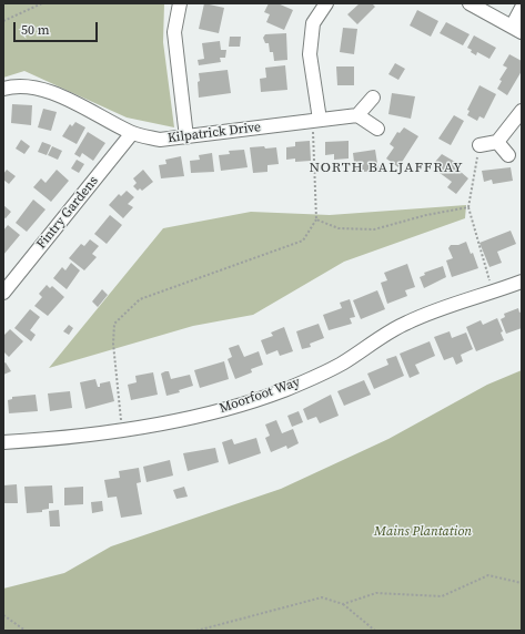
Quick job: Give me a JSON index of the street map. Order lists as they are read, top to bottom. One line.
{"streets":{"street":["Kilpatrick Drive","Fintry Gardens","Moorfoot Way"]},"crossings":[["Kilpatrick Drive","Fintry Gardens"]],"districts":["NORTH BALJAFFRAY"],"parks":["Mains Plantation"],"scale_bar":"50 m"}
